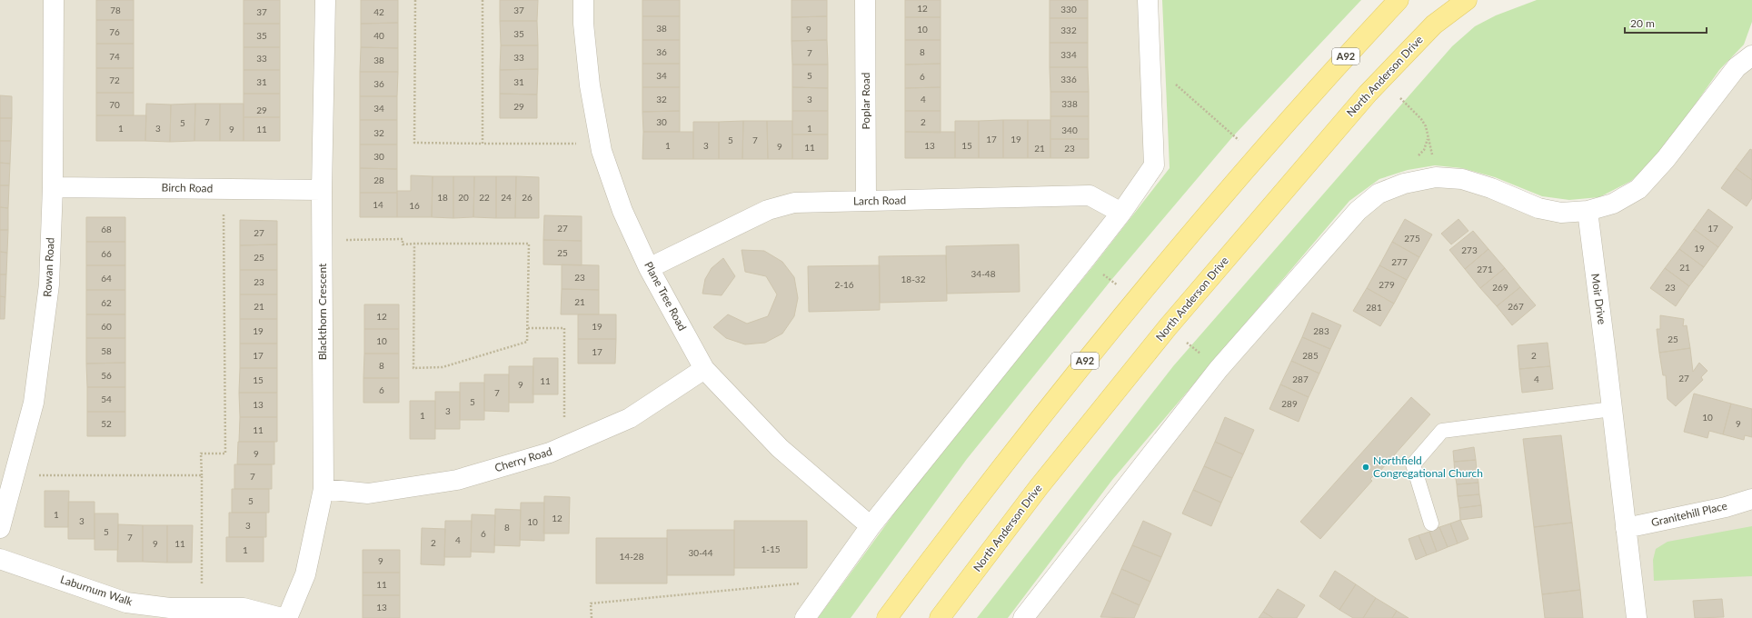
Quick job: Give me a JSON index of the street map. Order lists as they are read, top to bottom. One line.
{"streets":{"main road":["A92","North Anderson Drive"],"street":["Poplar Road","Birch Road","Larch Road","Rowan Road","Plane Tree Road","Moir Drive","Blackthorn Crescent","Cherry Road","Granitehill Place","Laburnum Walk"]},"crossings":[["Poplar Road","Larch Road"],["Birch Road","Rowan Road"],["Birch Road","Blackthorn Crescent"],["Larch Road","Plane Tree Road"],["Plane Tree Road","Cherry Road"],["Moir Drive","Granitehill Place"],["Blackthorn Crescent","Cherry Road"]],"places":["Northfield Congregational Church"],"house_numbers":["12","330","78","37","37","42","38","9","10","332","76","35","35","40","36","8","7","334","74","33","33","38","34","5","6","336","72","31","31","36","32","3","4","338","70","29","34","29","7","30","2","5","1","3","1","9","11","340","32","17","19","5","7","1","3","13","15","9","11","21","23","30","28","18","20","22","24","26","14","16","27","17","68","27","275","19","273","25","66","25","277","21","271","34-48","23","64","18-32","23","2-16","279","269","23","21","62","21","267","281","12","60","19","19","283","25","10","58","17","17","285","2","8","56","27","287","4","15","11","9","6","7","54","5","289","13","3","1","10","52","9","11","9","7","5","1","12","3","10","3","8","5","6","7","4","2","9","11","1-15","1","30-44","14-28","9","11","13"],"scale_bar":"20 m"}
